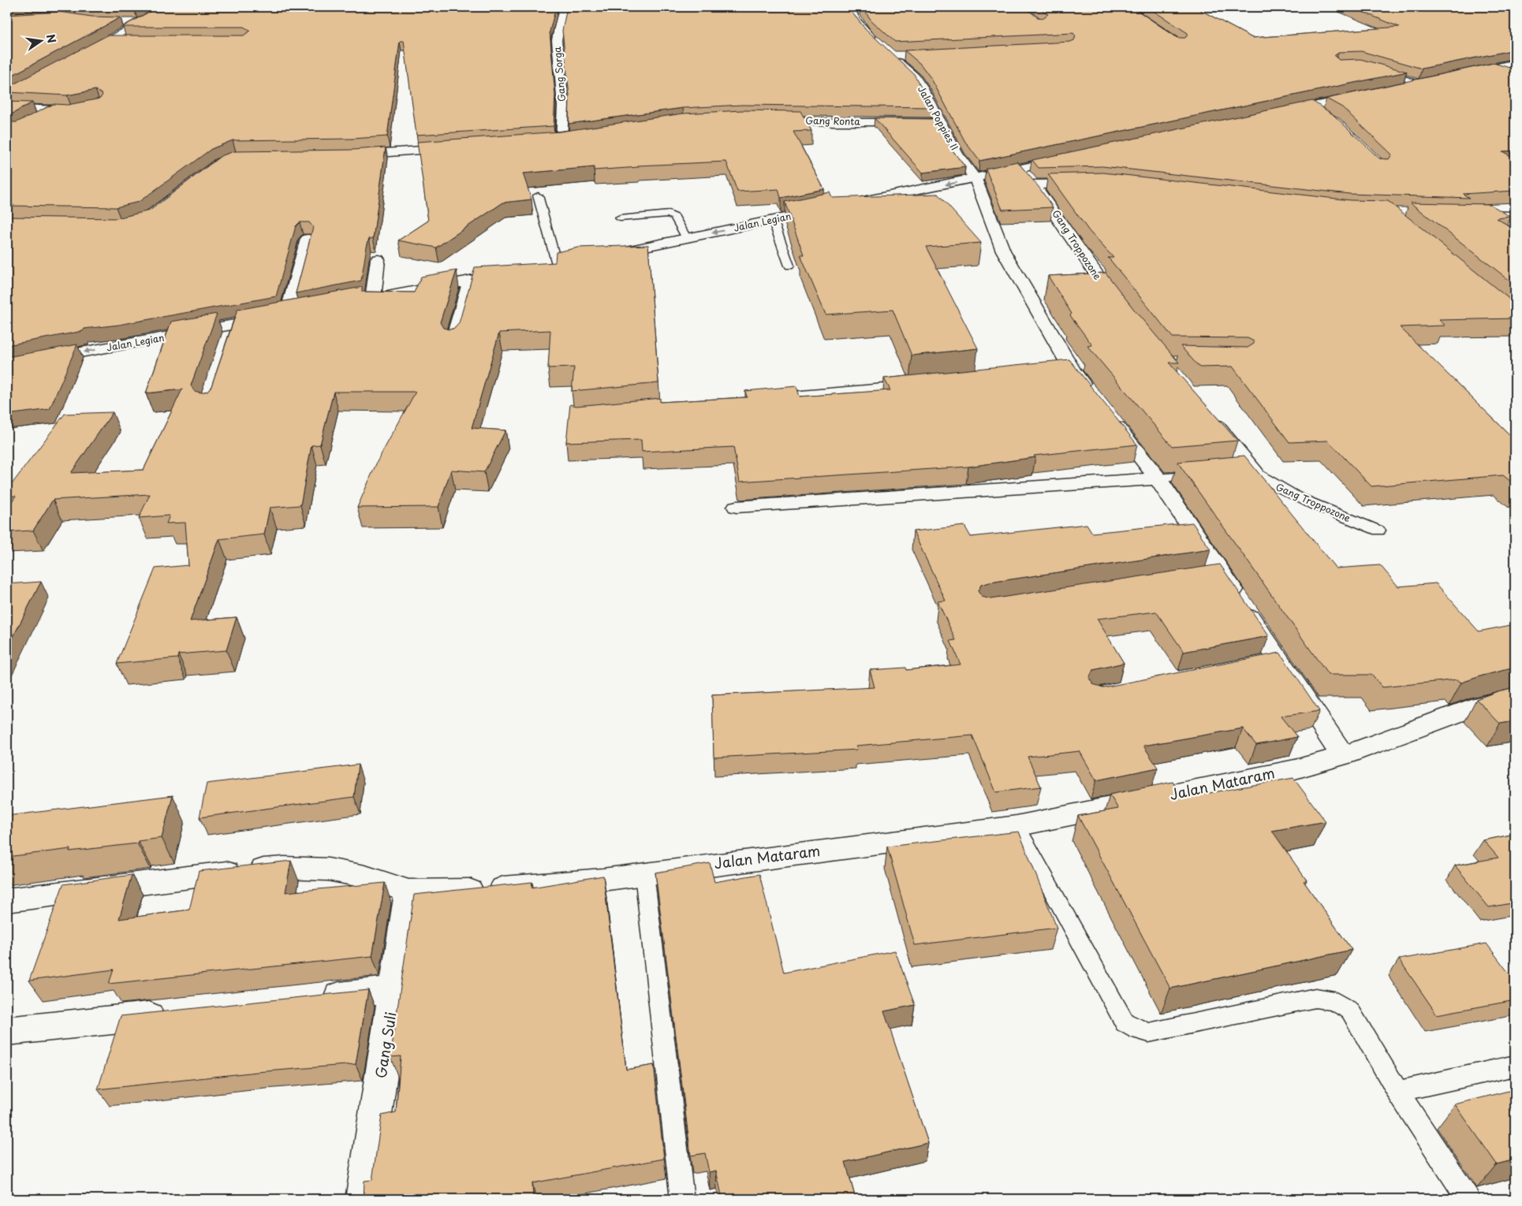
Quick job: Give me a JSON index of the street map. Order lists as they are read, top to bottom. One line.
{"streets":{"street":["Gang Sorga","Jalan Poppies II","Gang Ronta","Jalan Legian","Gang Troppozone","Jalan Mataram","Gang Suli"]},"crossings":[["Jalan Poppies II","Gang Ronta"],["Jalan Mataram","Gang Suli"]],"one_way":["Jalan Legian"],"north":"right"}
